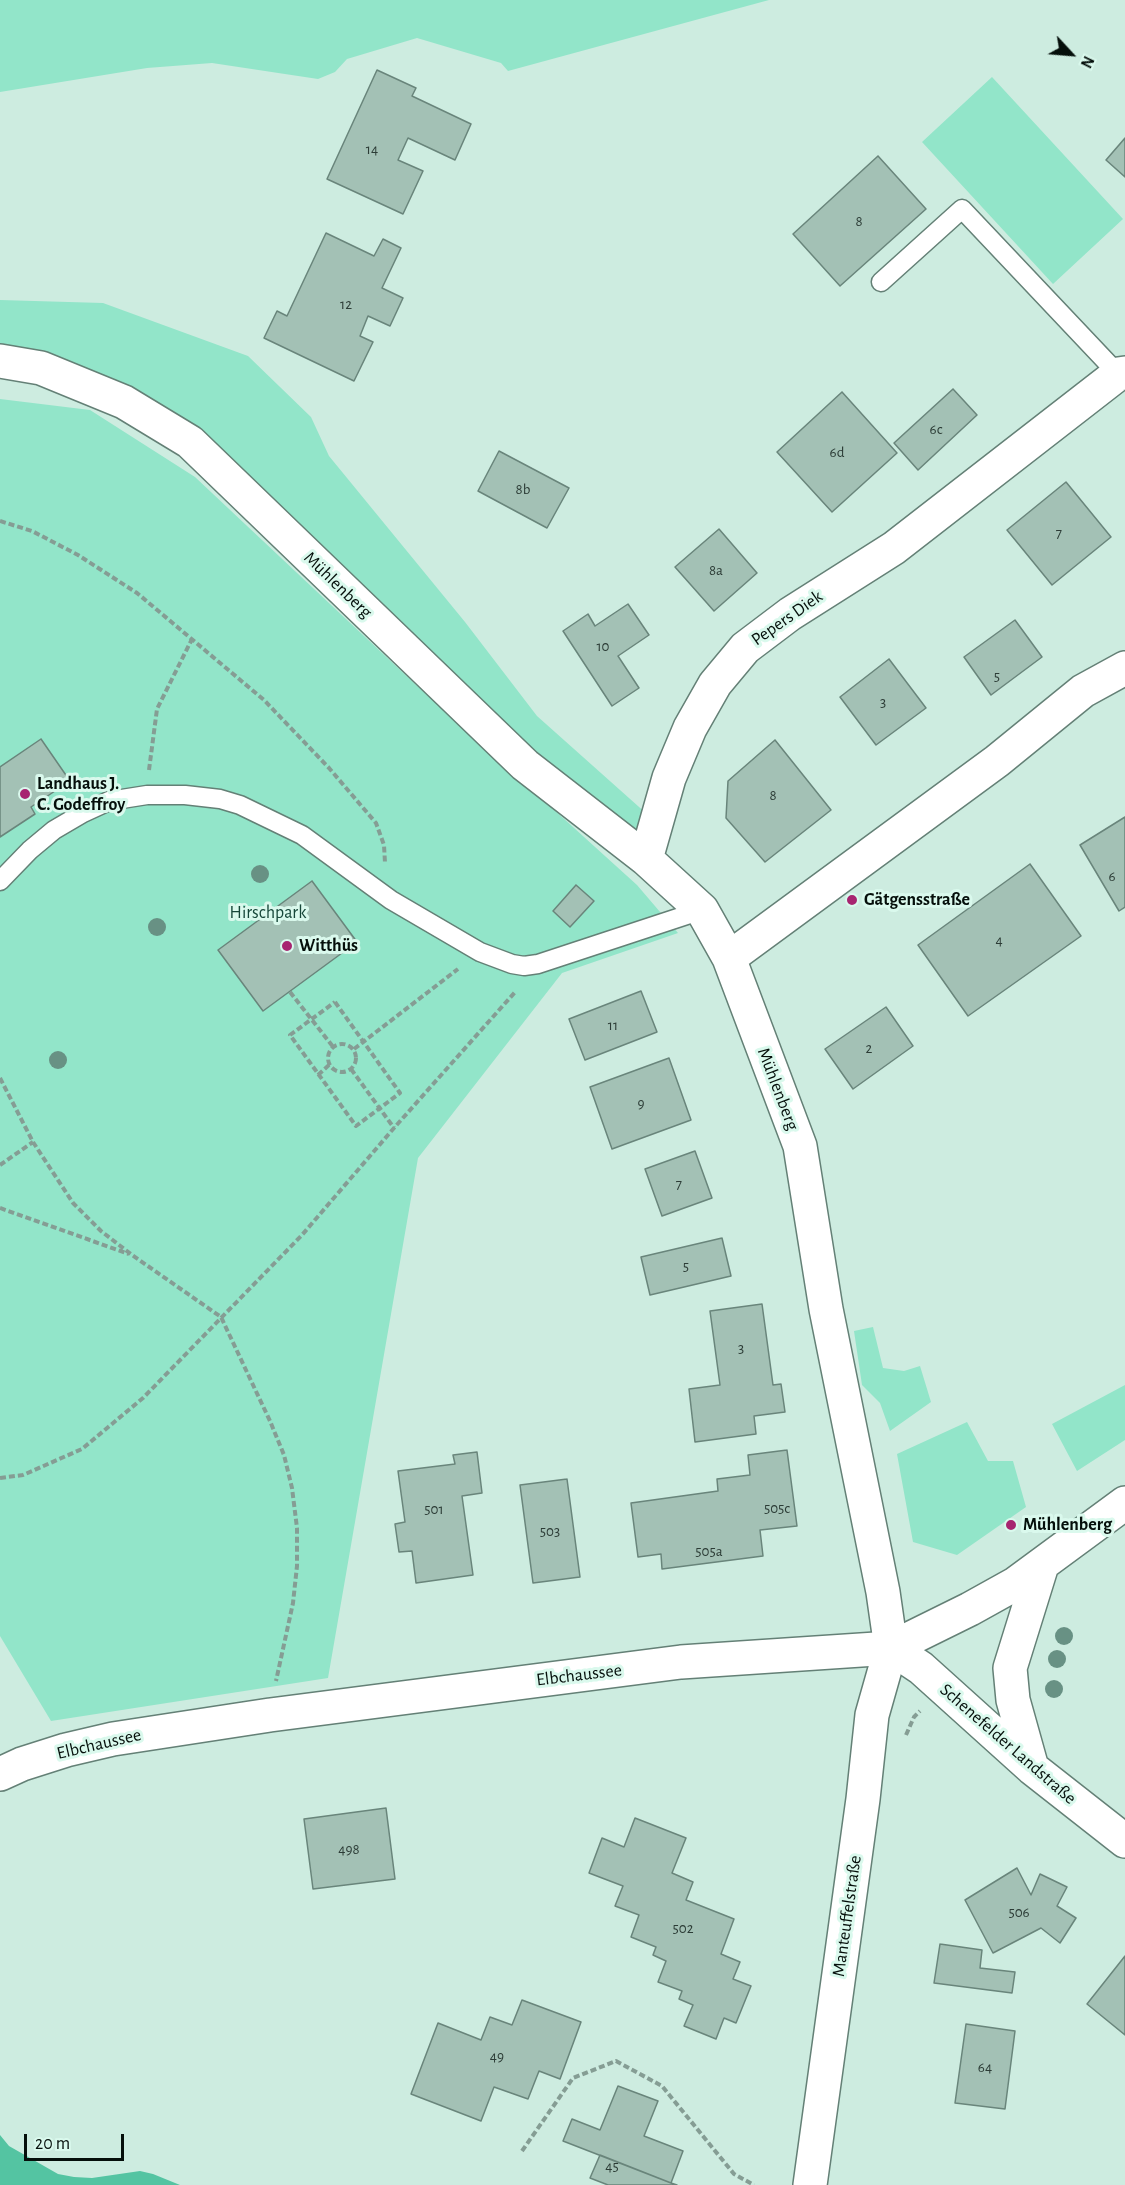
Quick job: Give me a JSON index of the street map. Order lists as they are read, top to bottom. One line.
{"streets":{"street":["Mühlenberg","Pepers Diek","Elbchaussee","Schenefelder Landstraße","Manteuffelstraße"]},"crossings":[["Mühlenberg","Pepers Diek"],["Mühlenberg","Elbchaussee"],["Mühlenberg","Schenefelder Landstraße"],["Mühlenberg","Manteuffelstraße"],["Elbchaussee","Schenefelder Landstraße"],["Elbchaussee","Manteuffelstraße"],["Schenefelder Landstraße","Manteuffelstraße"]],"parks":["Hirschpark"],"places":["Landhaus J. C. Godeffroy","Gätgensstraße","Witthüs","Mühlenberg"],"house_numbers":["14","8","12","6c","6d","8b","7","8a","10","5","3","8","6","4","11","2","9","7","5","3","505c","501","503","505a","498","506","502","49","64","45"],"scale_bar":"20 m","north":"bottom right"}
